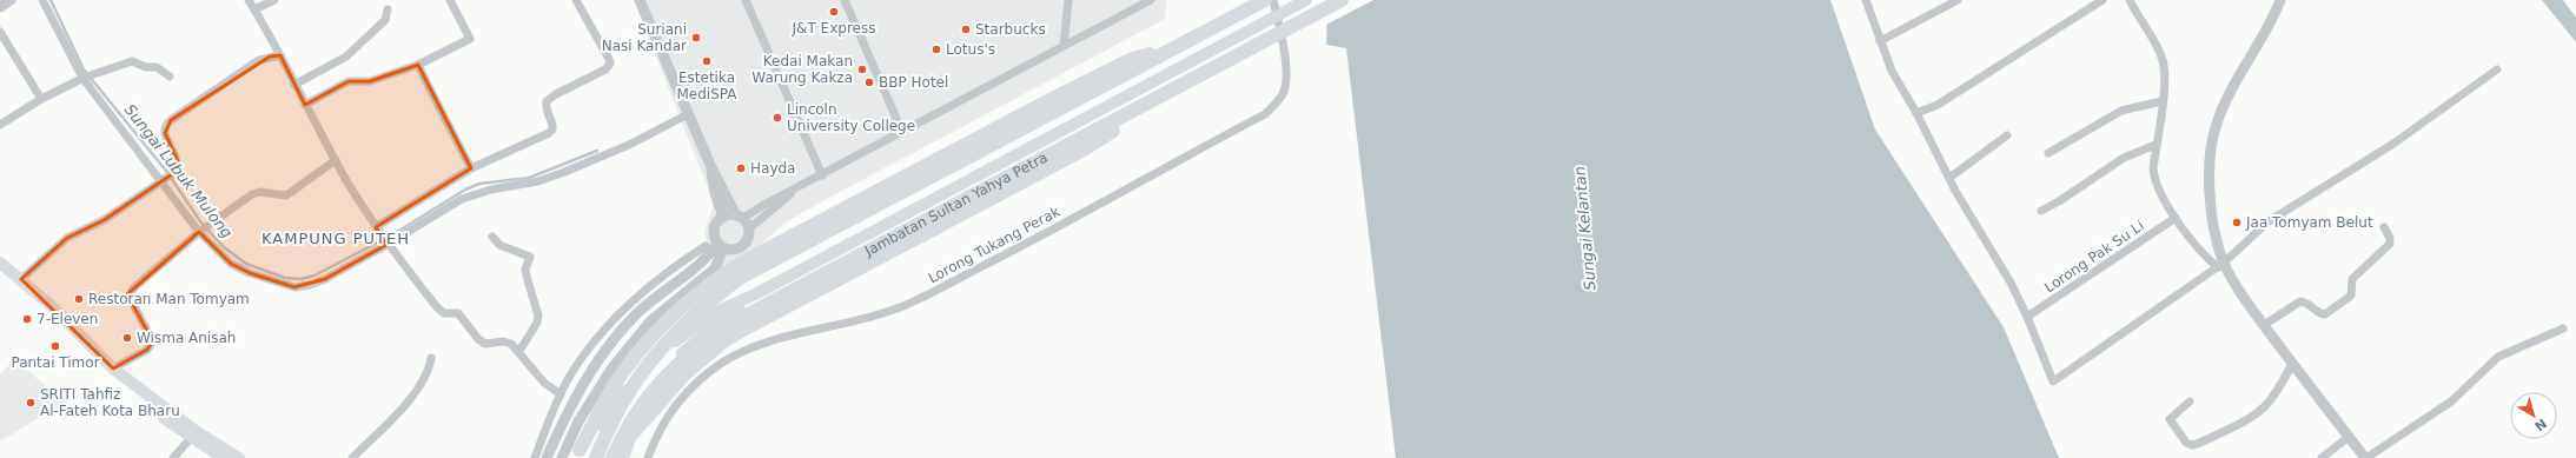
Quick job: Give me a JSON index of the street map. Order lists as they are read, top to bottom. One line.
{"streets":{"highway":["Jambatan Sultan Yahya Petra"],"street":["Lorong Tukang Perak","Lorong Pak Su Li"]},"districts":["KAMPUNG PUTEH"],"water":["Sungai Lubuk Mulong","Sungai Kelantan"],"places":["J&T Express","Starbucks","Suriani Nasi Kandar","Lotus's","Estetika MediSPA","Kedai Makan Warung Kakza","BBP Hotel","Lincoln University College","Hayda","Jaa Tomyam Belut","Restoran Man Tomyam","7-Eleven","Wisma Anisah","Pantai Timor","SRITI Tahfiz Al-Fateh Kota Bharu"],"north":"bottom right"}
